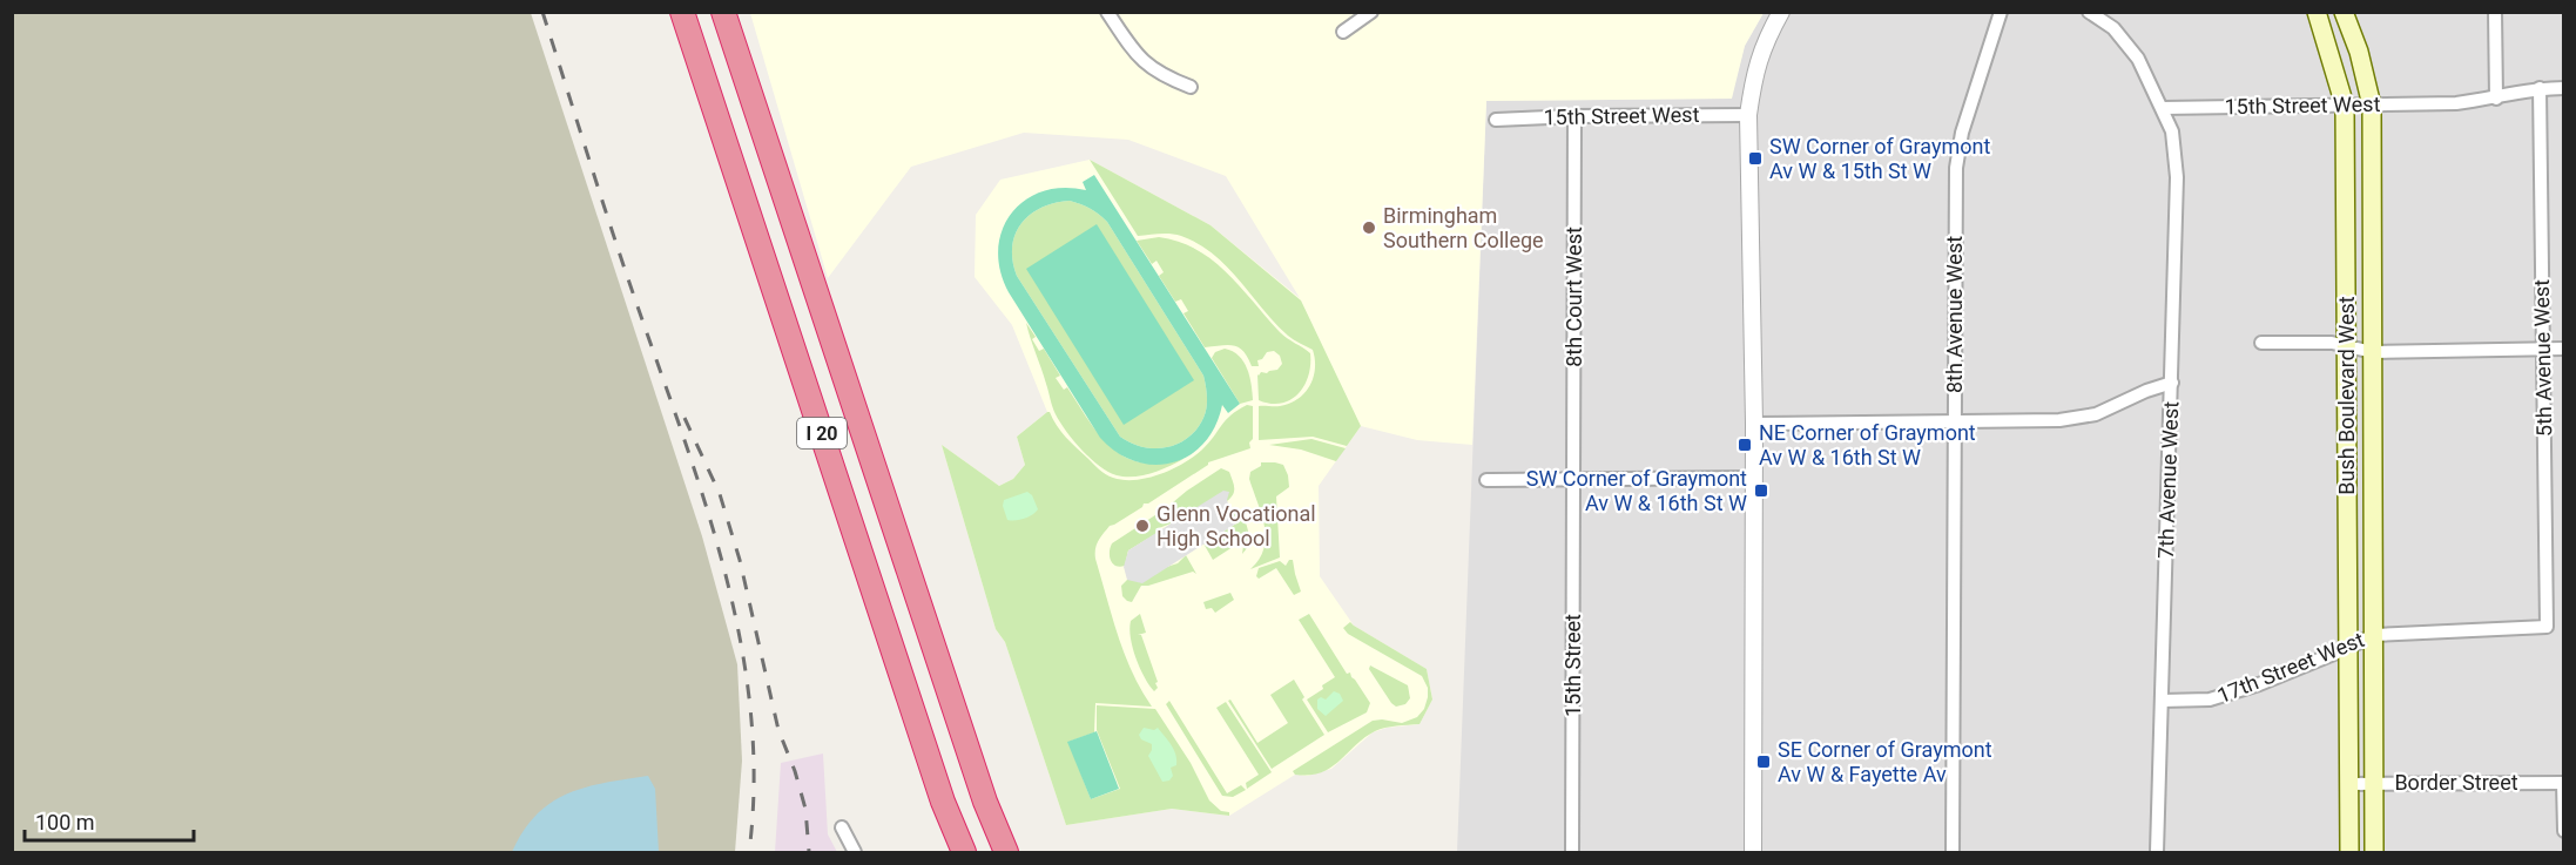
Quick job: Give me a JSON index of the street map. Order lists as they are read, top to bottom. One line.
{"streets":{"highway":["I 20"],"main road":["Bush Boulevard West"],"street":["15th Street West","8th Court West","8th Avenue West","5th Avenue West","7th Avenue West","15th Street","17th Street West","Border Street"]},"crossings":[["15th Street West","8th Court West"],["15th Street West","5th Avenue West"],["15th Street West","Bush Boulevard West"],["15th Street West","7th Avenue West"],["8th Court West","15th Street"],["5th Avenue West","17th Street West"],["Bush Boulevard West","17th Street West"],["Bush Boulevard West","Border Street"],["7th Avenue West","17th Street West"]],"places":{"transit":["SW Corner of Graymont Av W & 15th St W","NE Corner of Graymont Av W & 16th St W","SW Corner of Graymont Av W & 16th St W","SE Corner of Graymont Av W & Fayette Av"],"other":["Birmingham Southern College","Glenn Vocational High School"]},"scale_bar":"100 m"}
